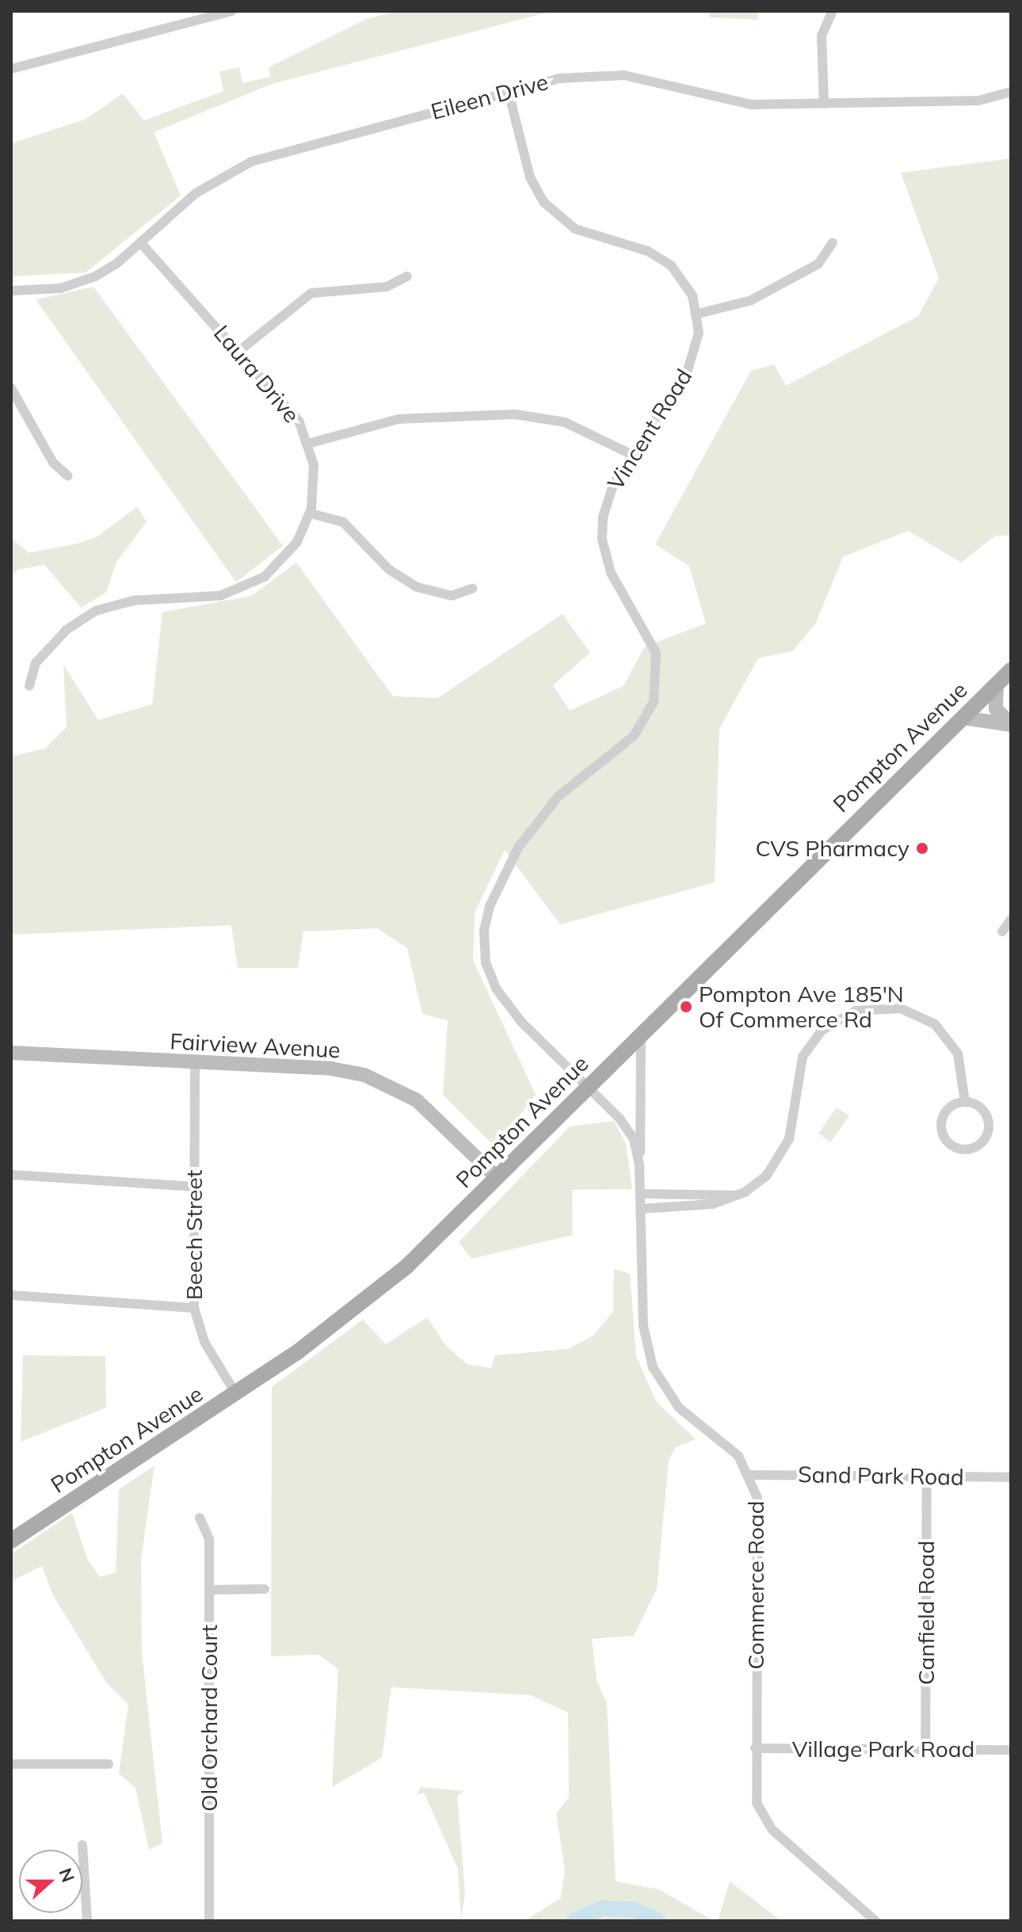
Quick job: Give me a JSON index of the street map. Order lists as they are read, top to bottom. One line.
{"streets":{"main road":["Pompton Avenue","Fairview Avenue"],"street":["Eileen Drive","Laura Drive","Vincent Road","Beech Street","Sand Park Road","Commerce Road","Canfield Road","Old Orchard Court","Village Park Road"]},"crossings":[["Eileen Drive","Laura Drive"],["Vincent Road","Pompton Avenue"],["Vincent Road","Commerce Road"],["Pompton Avenue","Fairview Avenue"],["Pompton Avenue","Beech Street"],["Pompton Avenue","Commerce Road"],["Fairview Avenue","Beech Street"],["Sand Park Road","Commerce Road"],["Sand Park Road","Canfield Road"],["Commerce Road","Village Park Road"],["Canfield Road","Village Park Road"]],"places":["CVS Pharmacy","Pompton Ave 185'N Of Commerce Rd"],"north":"right"}
